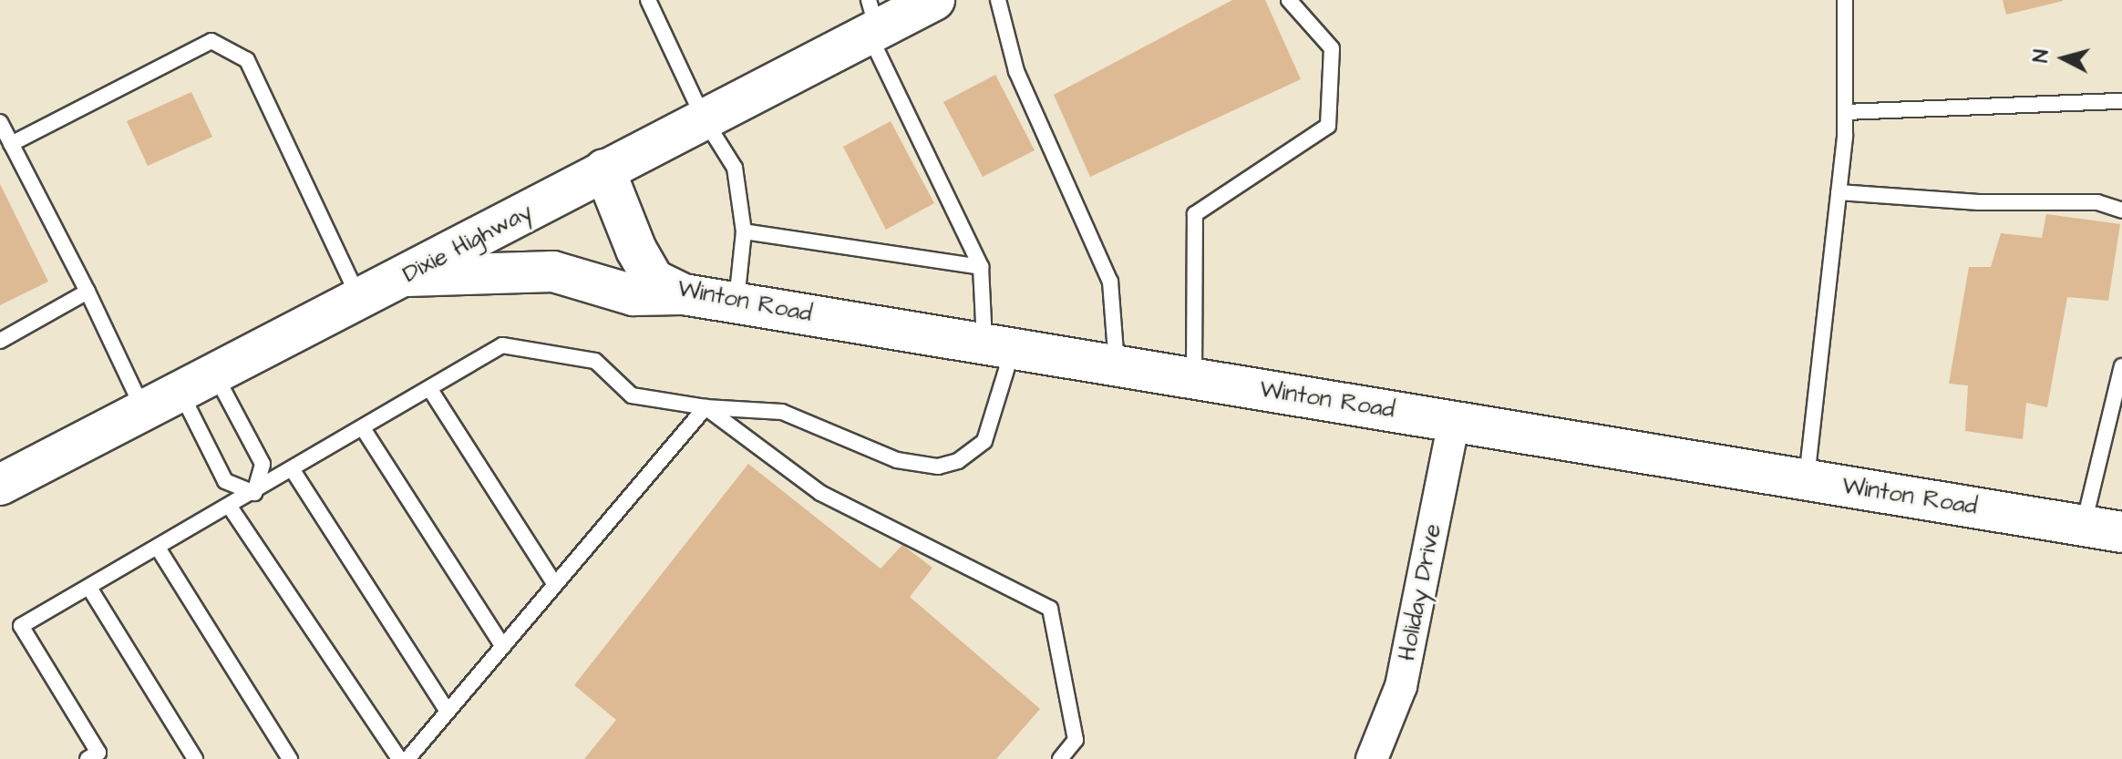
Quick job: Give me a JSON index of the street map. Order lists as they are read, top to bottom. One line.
{"streets":{"street":["Dixie Highway","Winton Road","Holiday Drive"]},"crossings":[["Dixie Highway","Winton Road"],["Winton Road","Holiday Drive"]],"north":"left"}
